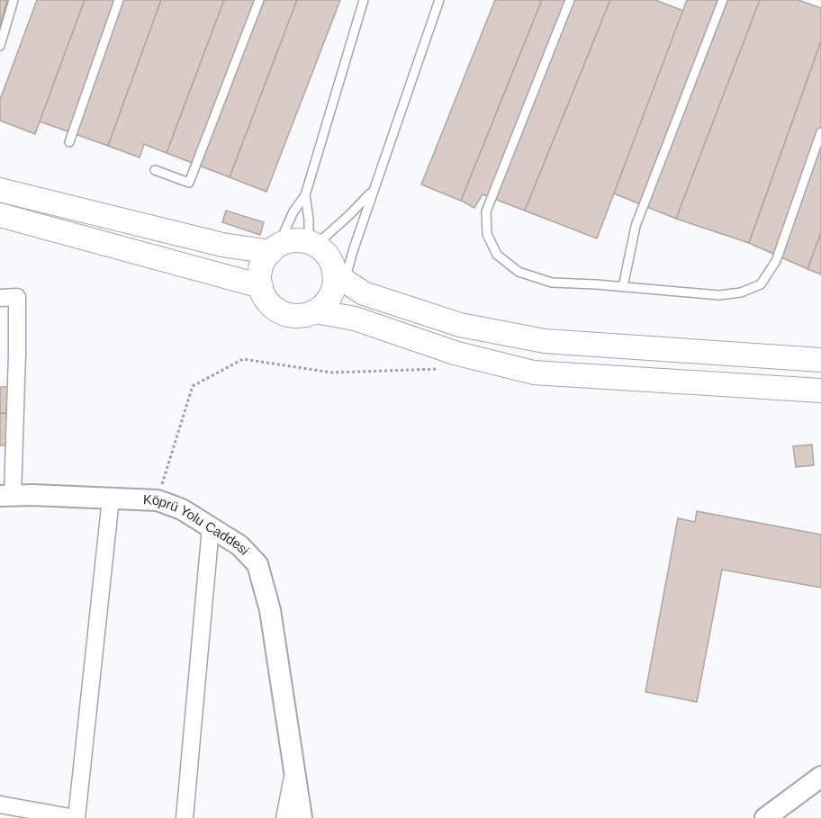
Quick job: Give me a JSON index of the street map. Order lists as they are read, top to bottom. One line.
{"streets":{"street":["Köprü Yolu Caddesi"]}}
